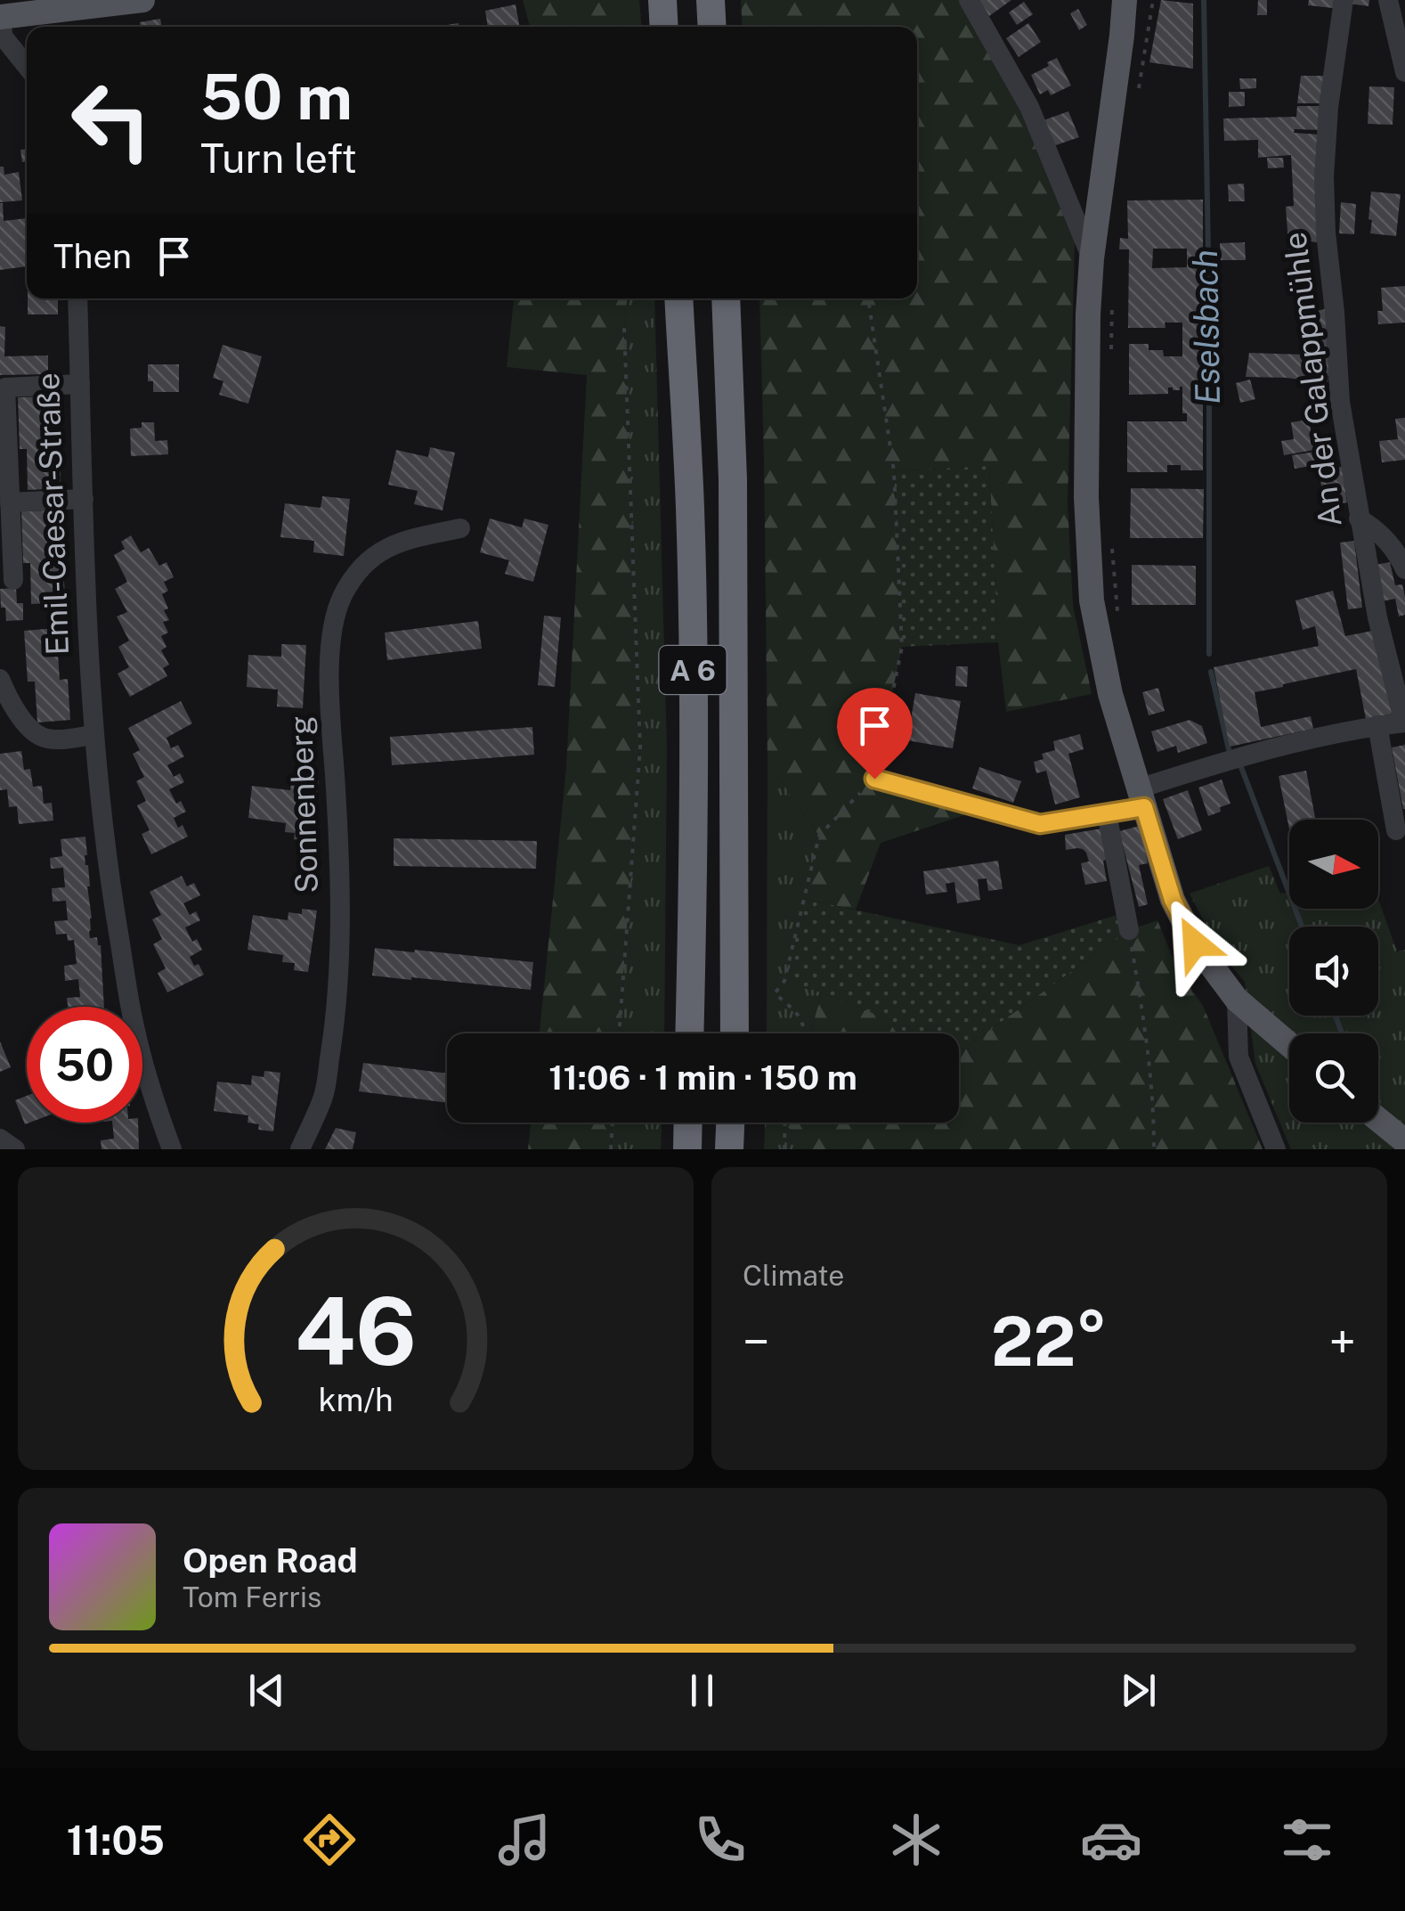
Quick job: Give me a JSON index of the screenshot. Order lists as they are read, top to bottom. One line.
{"streets":{"highway":["A 6"],"street":["An der Galappmühle","Emil-Caesar-Straße","Sonnenberg"]},"water":["Eselsbach"],"north":"right","page":{"turn":["50 m","Turn left"],"then":"Then","limit":"50","trip":"11:06 · 1 min · 150 m","tile":"Climate","heat":["−","22°","+"],"song":["Open Road","Tom Ferris"],"tabs":"11:05","gauge":["46","km/h"]}}
